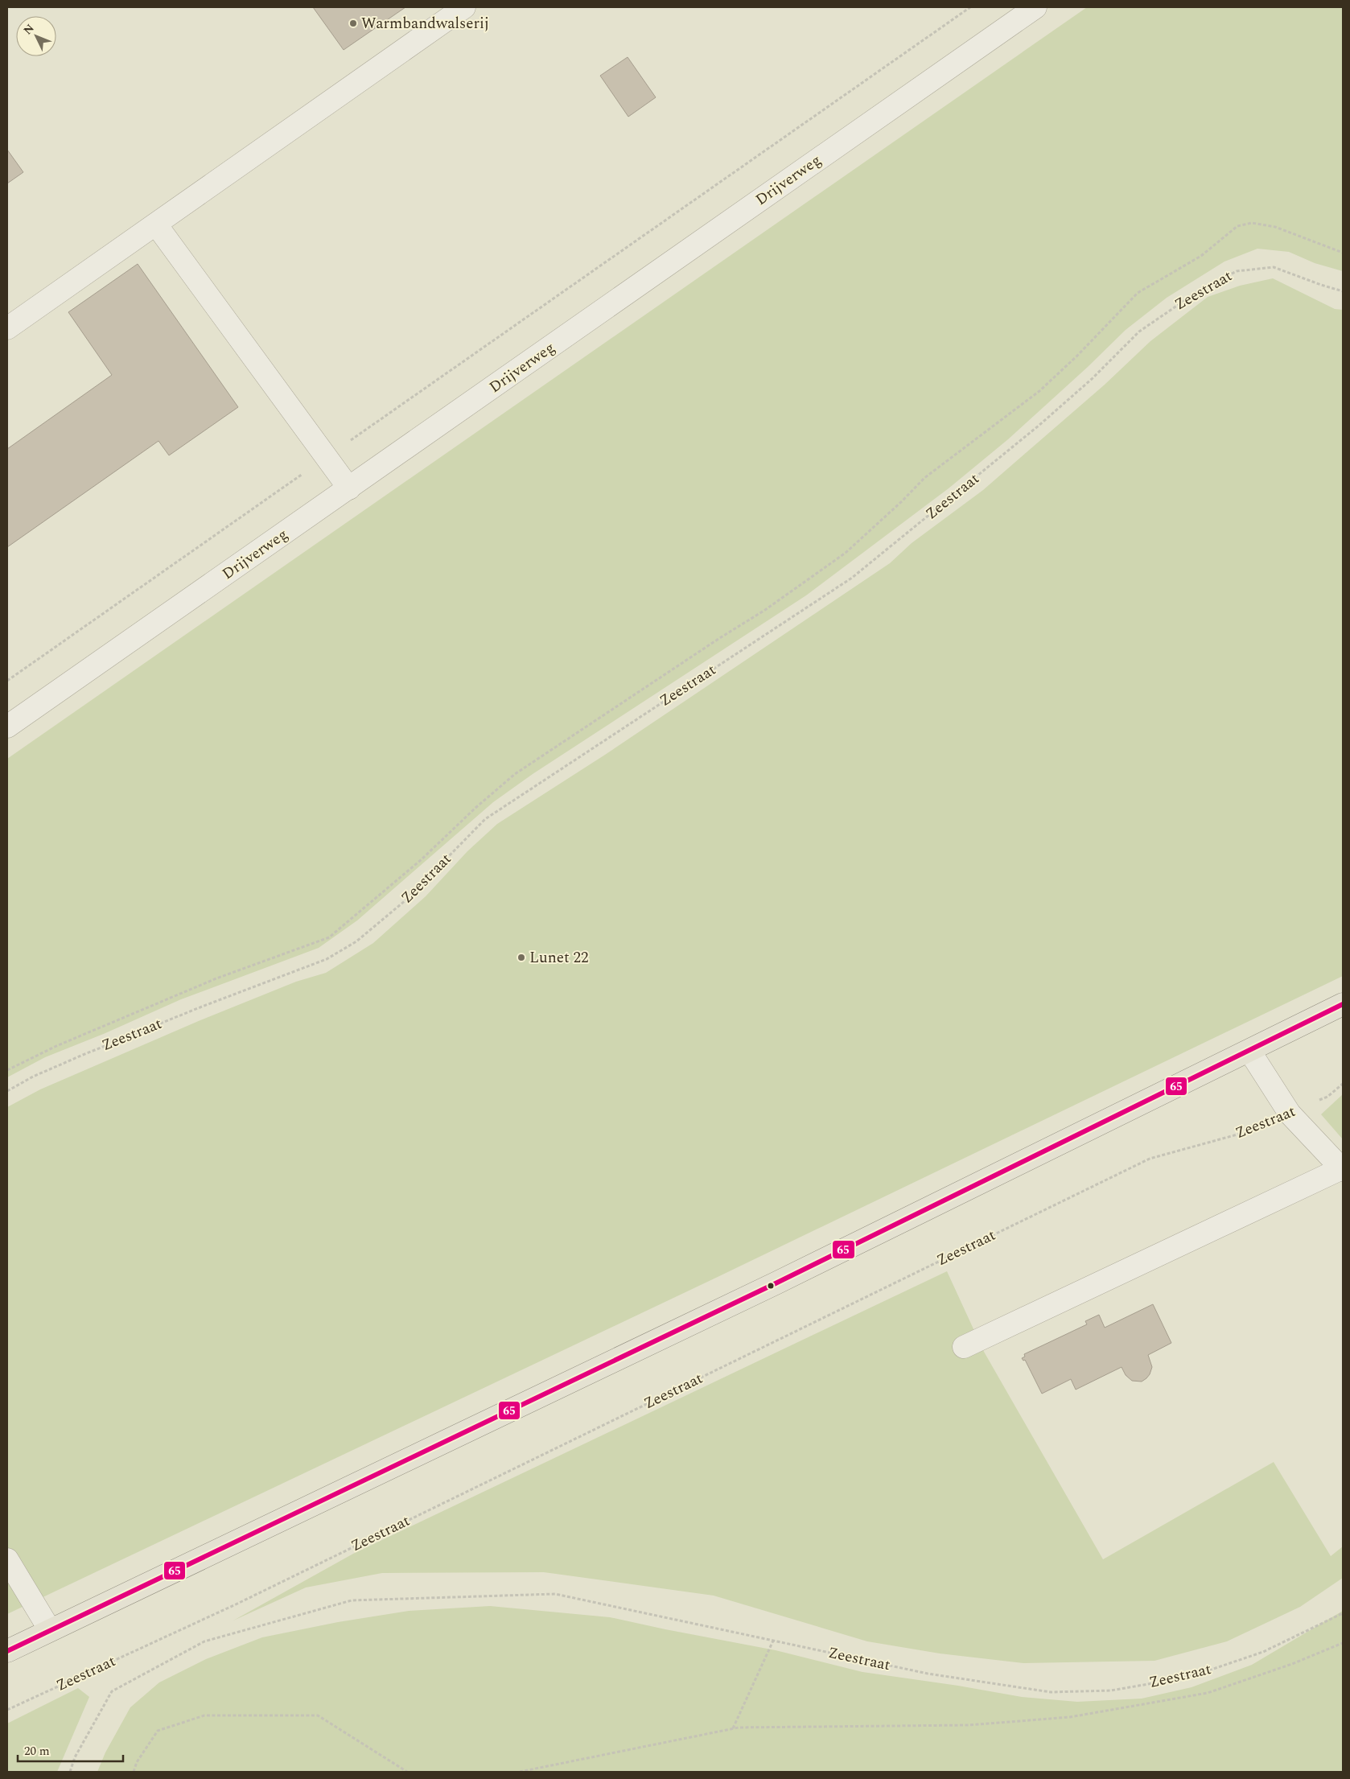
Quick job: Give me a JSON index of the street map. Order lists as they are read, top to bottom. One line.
{"streets":{"street":["Drijverweg"],"path":["Zeestraat"]},"places":["Warmbandwalserij","Lunet 22"],"lines":["transit line 65"],"scale_bar":"20 m","north":"top left"}
